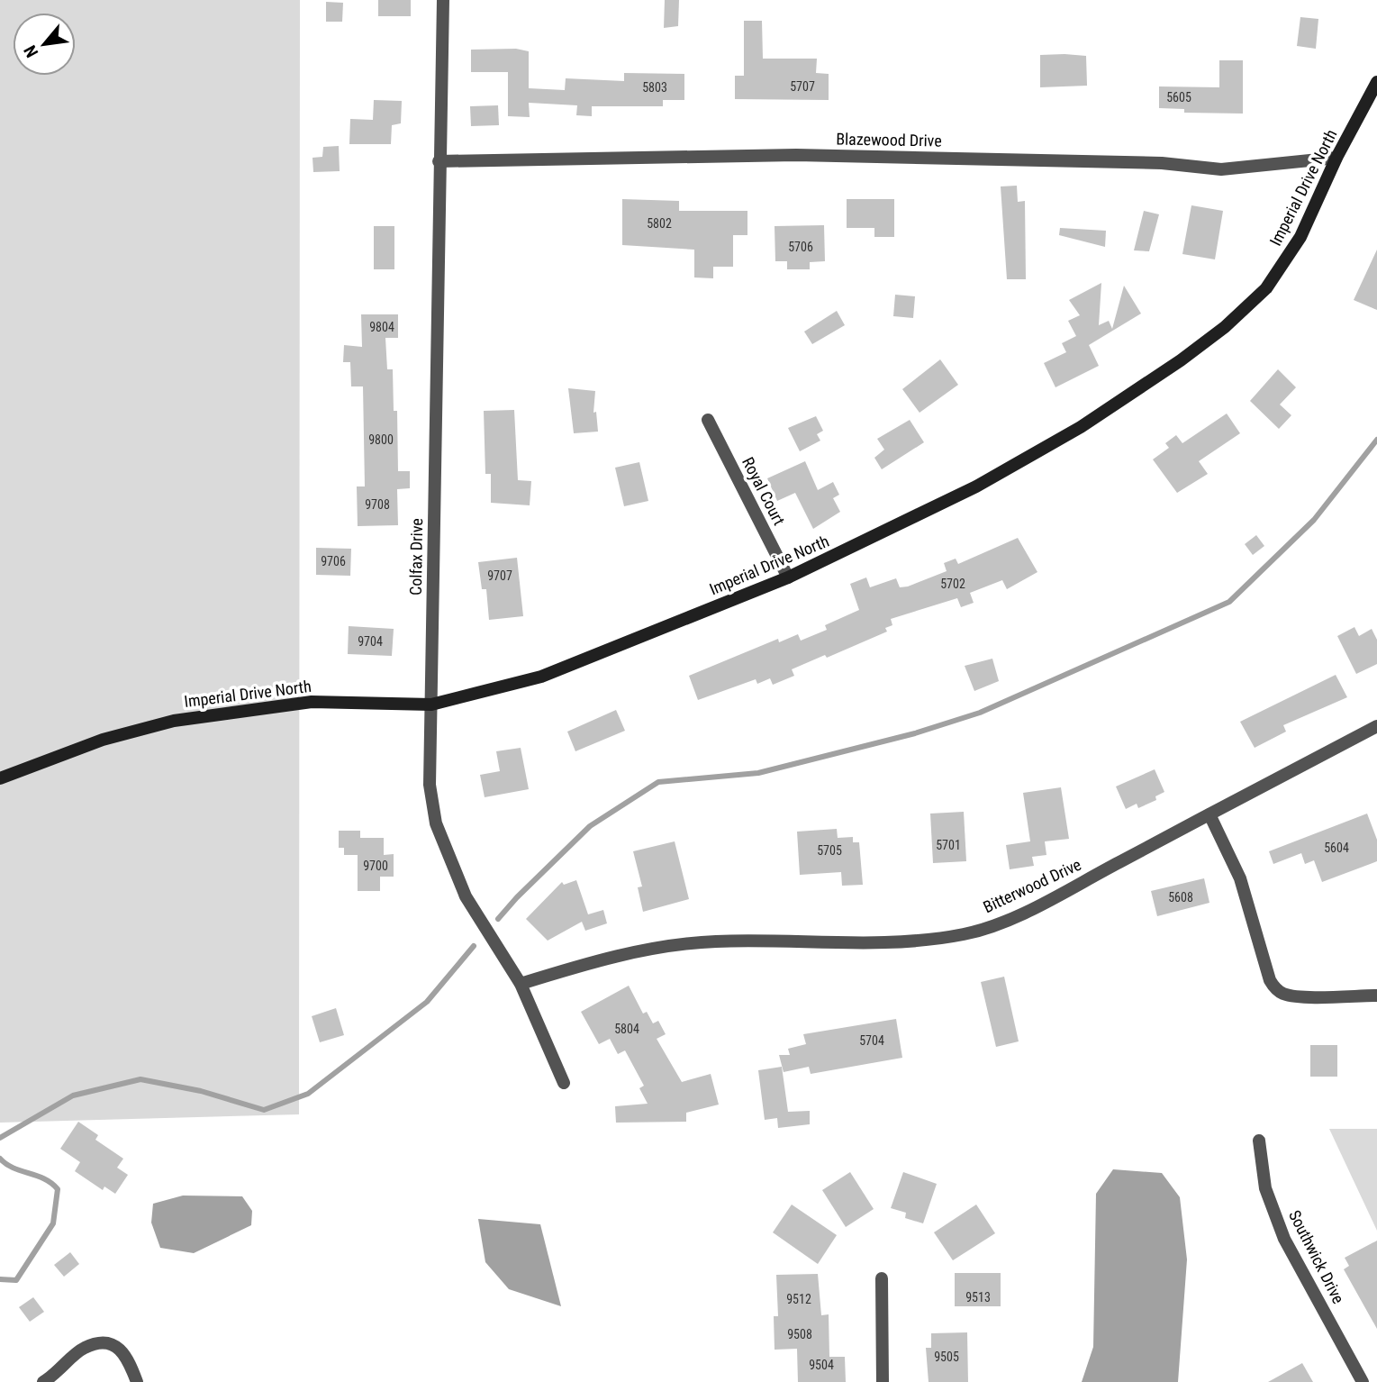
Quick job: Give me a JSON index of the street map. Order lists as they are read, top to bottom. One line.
{"streets":{"street":["Blazewood Drive","Imperial Drive North","Royal Court","Colfax Drive","Bitterwood Drive","Southwick Drive"]},"crossings":[["Blazewood Drive","Imperial Drive North"],["Blazewood Drive","Colfax Drive"],["Imperial Drive North","Royal Court"],["Imperial Drive North","Colfax Drive"],["Colfax Drive","Bitterwood Drive"]],"house_numbers":["5707","5803","5605","5802","5706","9804","9800","9708","9706","9707","5702","9704","5701","5604","5705","9700","5608","5804","5704","9513","9512","9508","9505","9504"],"north":"bottom left"}
